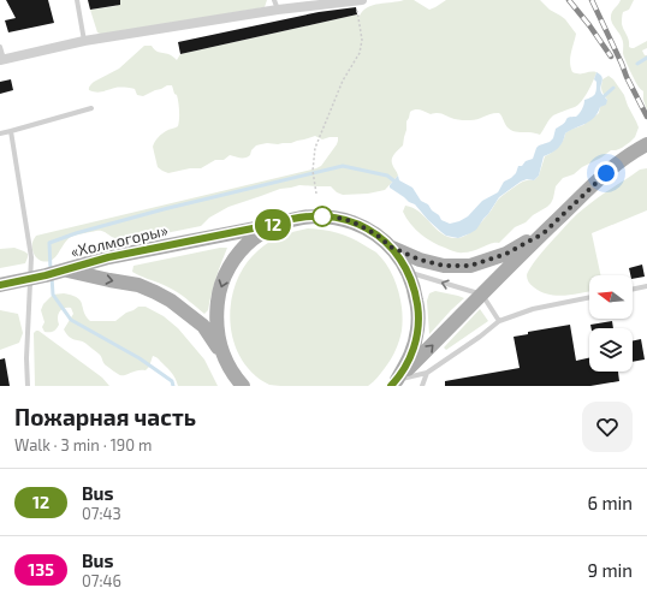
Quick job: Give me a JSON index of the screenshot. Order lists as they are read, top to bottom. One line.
{"streets":{"main road":["«Холмогоры»"]},"lines":["bus line 12"],"north":"left","page":{"on_map":"12","heading":["Пожарная часть","Walk · 3 min · 190 m"],"list":[{"mark":"12","name":"Bus","note":"07:43","value":"6 min"},{"mark":"135","name":"Bus","note":"07:46","value":"9 min"}]}}
